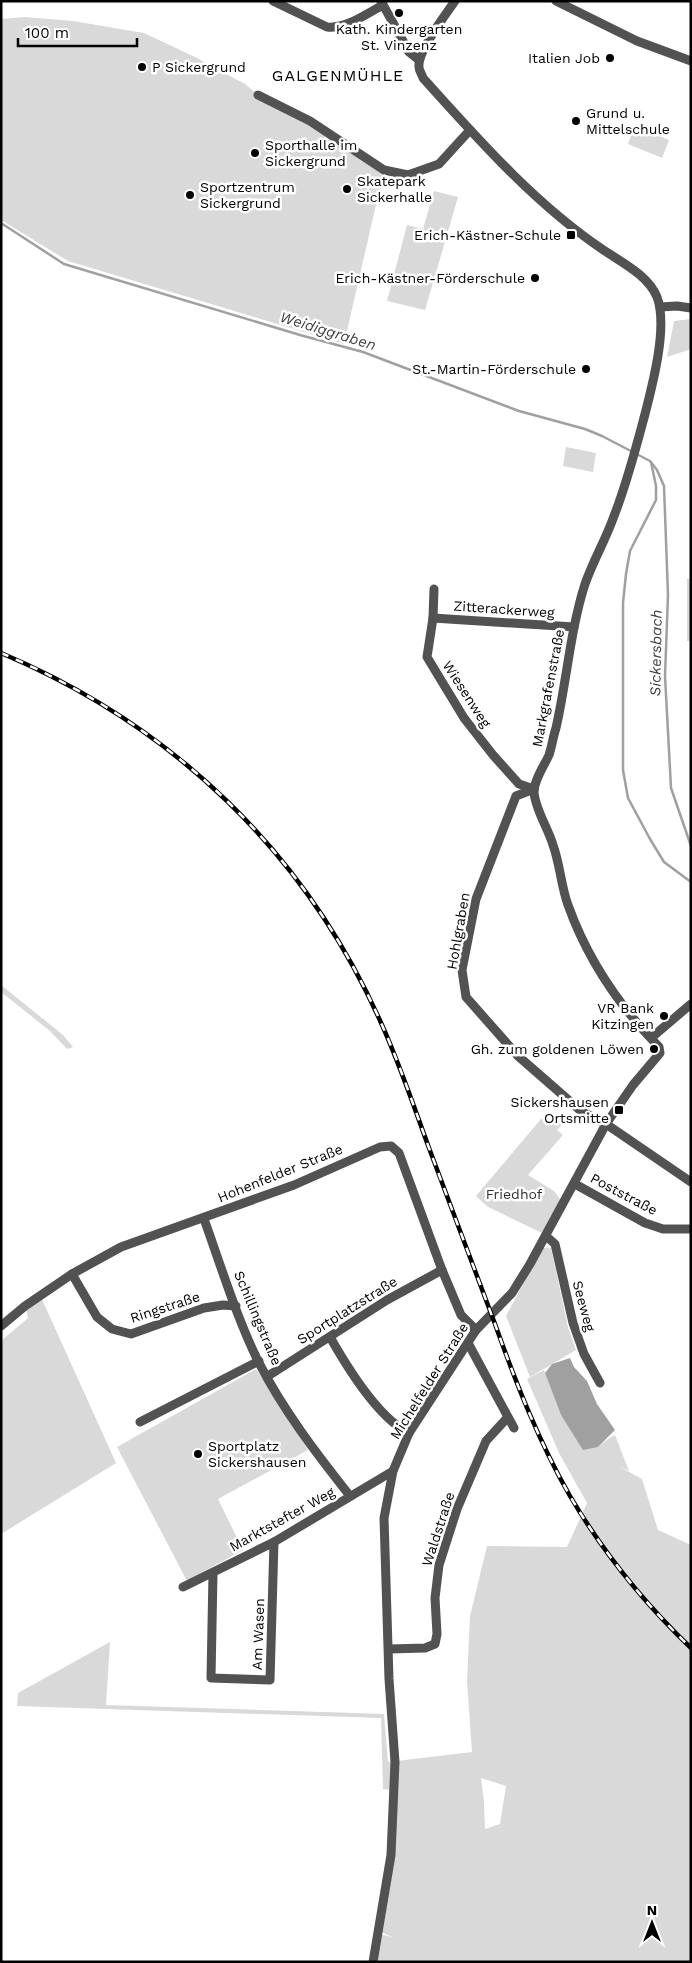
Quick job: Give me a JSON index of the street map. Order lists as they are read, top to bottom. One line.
{"streets":{"street":["Zitterackerweg","Markgrafenstraße","Wiesenweg","Hohlgraben","Hohenfelder Straße","Poststraße","Seeweg","Ringstraße","Sportplatzstraße","Schillingstraße","Michelfelder Straße","Marktstefter Weg","Waldstraße","Am Wasen"]},"crossings":[["Zitterackerweg","Markgrafenstraße"],["Zitterackerweg","Wiesenweg"],["Markgrafenstraße","Wiesenweg"],["Markgrafenstraße","Hohlgraben"],["Wiesenweg","Hohlgraben"],["Hohlgraben","Michelfelder Straße"],["Hohenfelder Straße","Ringstraße"],["Hohenfelder Straße","Sportplatzstraße"],["Hohenfelder Straße","Schillingstraße"],["Hohenfelder Straße","Michelfelder Straße"],["Poststraße","Michelfelder Straße"],["Seeweg","Michelfelder Straße"],["Ringstraße","Schillingstraße"],["Sportplatzstraße","Schillingstraße"],["Schillingstraße","Marktstefter Weg"],["Michelfelder Straße","Marktstefter Weg"],["Michelfelder Straße","Waldstraße"],["Marktstefter Weg","Am Wasen"]],"districts":["GALGENMÜHLE"],"water":["Weidiggraben","Sickersbach"],"parks":["Friedhof"],"places":{"other":["Kath. Kindergarten St. Vinzenz","Italien Job","P Sickergrund","Grund u. Mittelschule","Sporthalle im Sickergrund","Skatepark Sickerhalle","Sportzentrum Sickergrund","Erich-Kästner-Förderschule","St.-Martin-Förderschule","VR Bank Kitzingen","Gh. zum goldenen Löwen","Sportplatz Sickershausen"],"transit":["Erich-Kästner-Schule","Sickershausen Ortsmitte"]},"scale_bar":"100 m","north":"top"}
